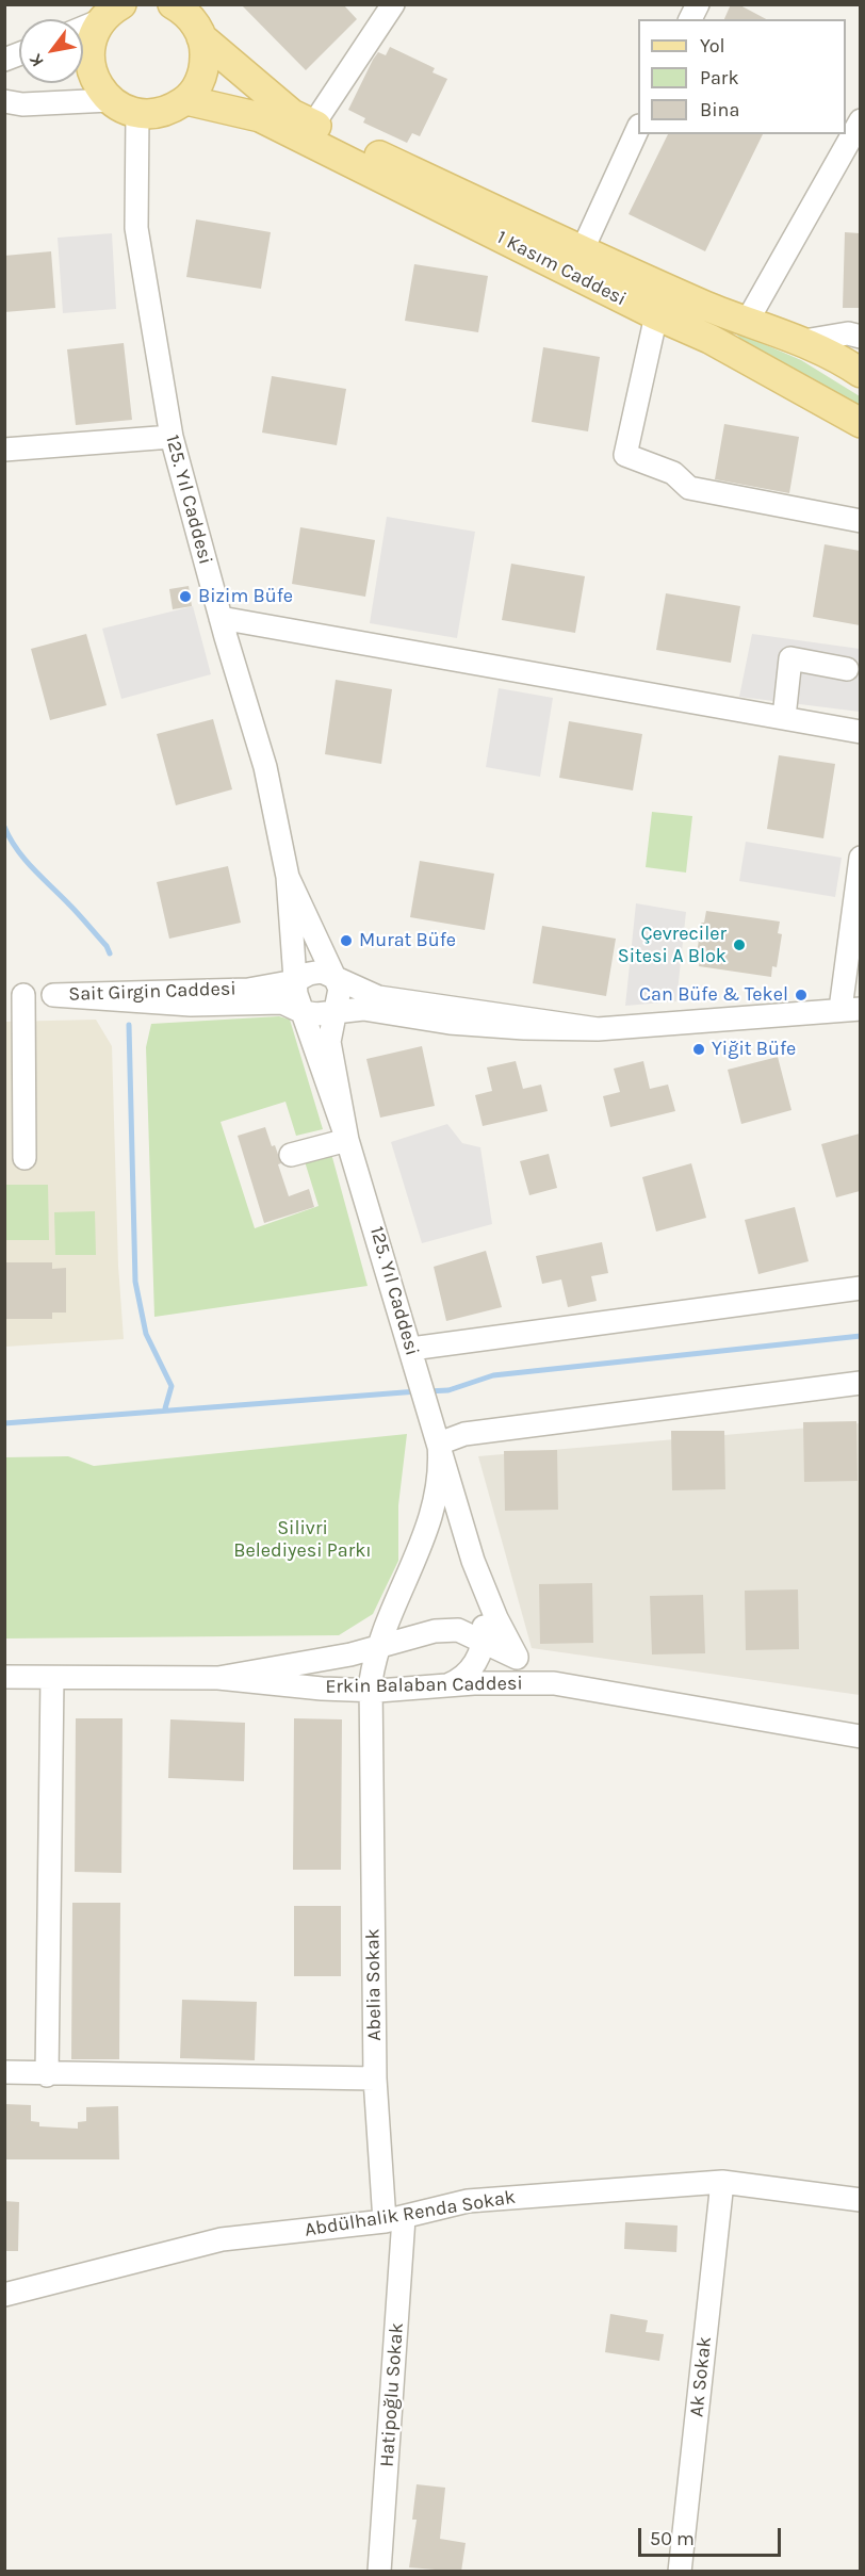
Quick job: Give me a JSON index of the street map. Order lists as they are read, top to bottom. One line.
{"streets":{"main road":["1 Kasım Caddesi"],"street":["125. Yıl Caddesi","Sait Girgin Caddesi","Erkin Balaban Caddesi","Abelia Sokak","Abdülhalik Renda Sokak","Ak Sokak","Hatipoğlu Sokak"]},"crossings":[["125. Yıl Caddesi","Sait Girgin Caddesi"],["Abelia Sokak","Abdülhalik Renda Sokak"],["Abelia Sokak","Hatipoğlu Sokak"],["Abdülhalik Renda Sokak","Ak Sokak"],["Abdülhalik Renda Sokak","Hatipoğlu Sokak"]],"parks":["Silivri Belediyesi Parkı"],"places":["Bizim Büfe","Murat Büfe","Çevreciler Sitesi A Blok","Can Büfe & Tekel","Yiğit Büfe"],"legend":["Yol","Park","Bina"],"scale_bar":"50 m","north":"bottom left"}
